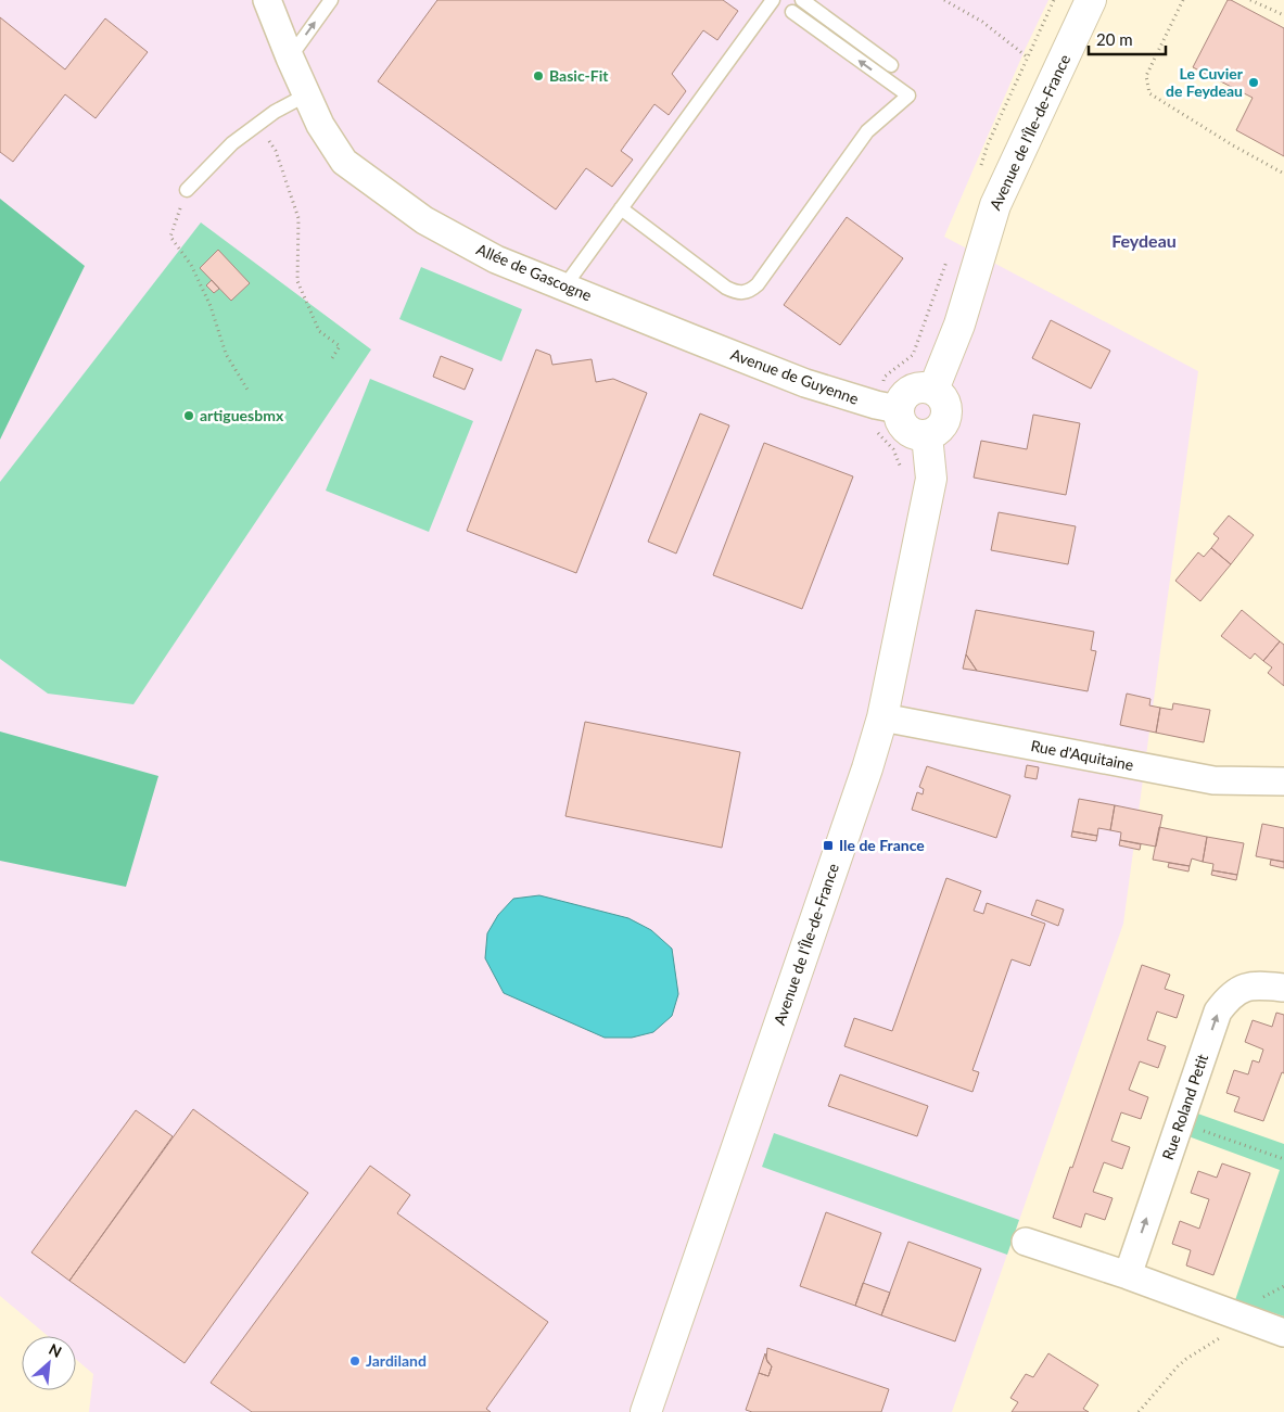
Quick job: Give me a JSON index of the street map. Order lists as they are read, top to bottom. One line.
{"streets":{"street":["Avenue de l'Île-de-France","Allée de Gascogne","Avenue de Guyenne","Rue d'Aquitaine","Rue Roland Petit"]},"crossings":[["Avenue de l'Île-de-France","Avenue de Guyenne"],["Avenue de l'Île-de-France","Rue d'Aquitaine"],["Allée de Gascogne","Avenue de Guyenne"]],"one_way":["Rue Roland Petit"],"districts":["Feydeau"],"places":{"other":["Basic-Fit","Le Cuvier de Feydeau","artiguesbmx","Jardiland"],"transit":["Ile de France"]},"scale_bar":"20 m","north":"top right"}
